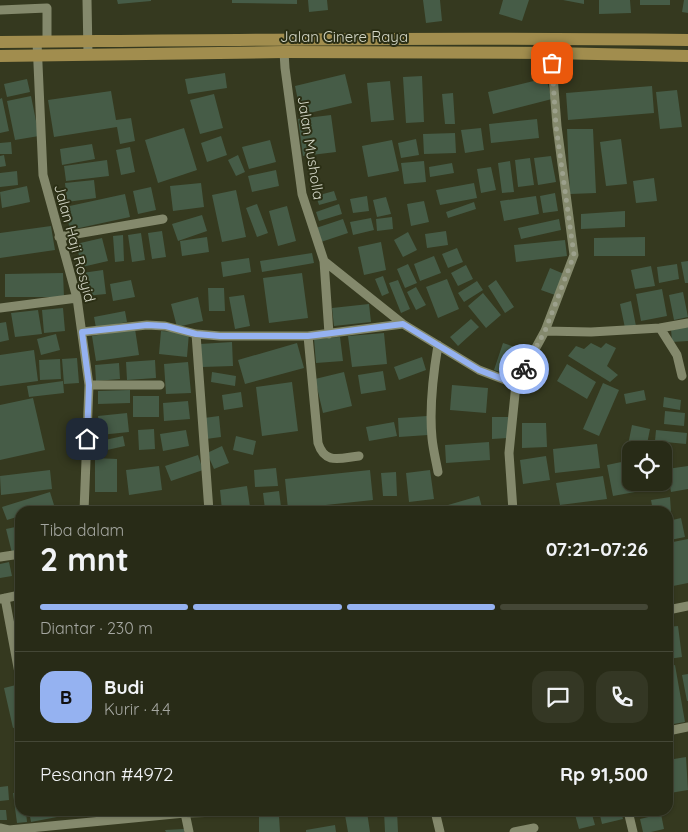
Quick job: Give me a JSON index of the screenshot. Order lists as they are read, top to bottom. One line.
{"streets":{"main road":["Jalan Cinere Raya"],"street":["Jalan Musholla","Jalan Haji Rosyid"]},"crossings":[["Jalan Cinere Raya","Jalan Musholla"],["Jalan Cinere Raya","Jalan Haji Rosyid"]],"page":{"heading":["2 mnt","Tiba dalam","07:21–07:26"],"panel":["Budi","Kurir · 4.4","Pesanan #4972","Rp 91,500"],"bar":"Diantar · 230 m","round":"B"}}
